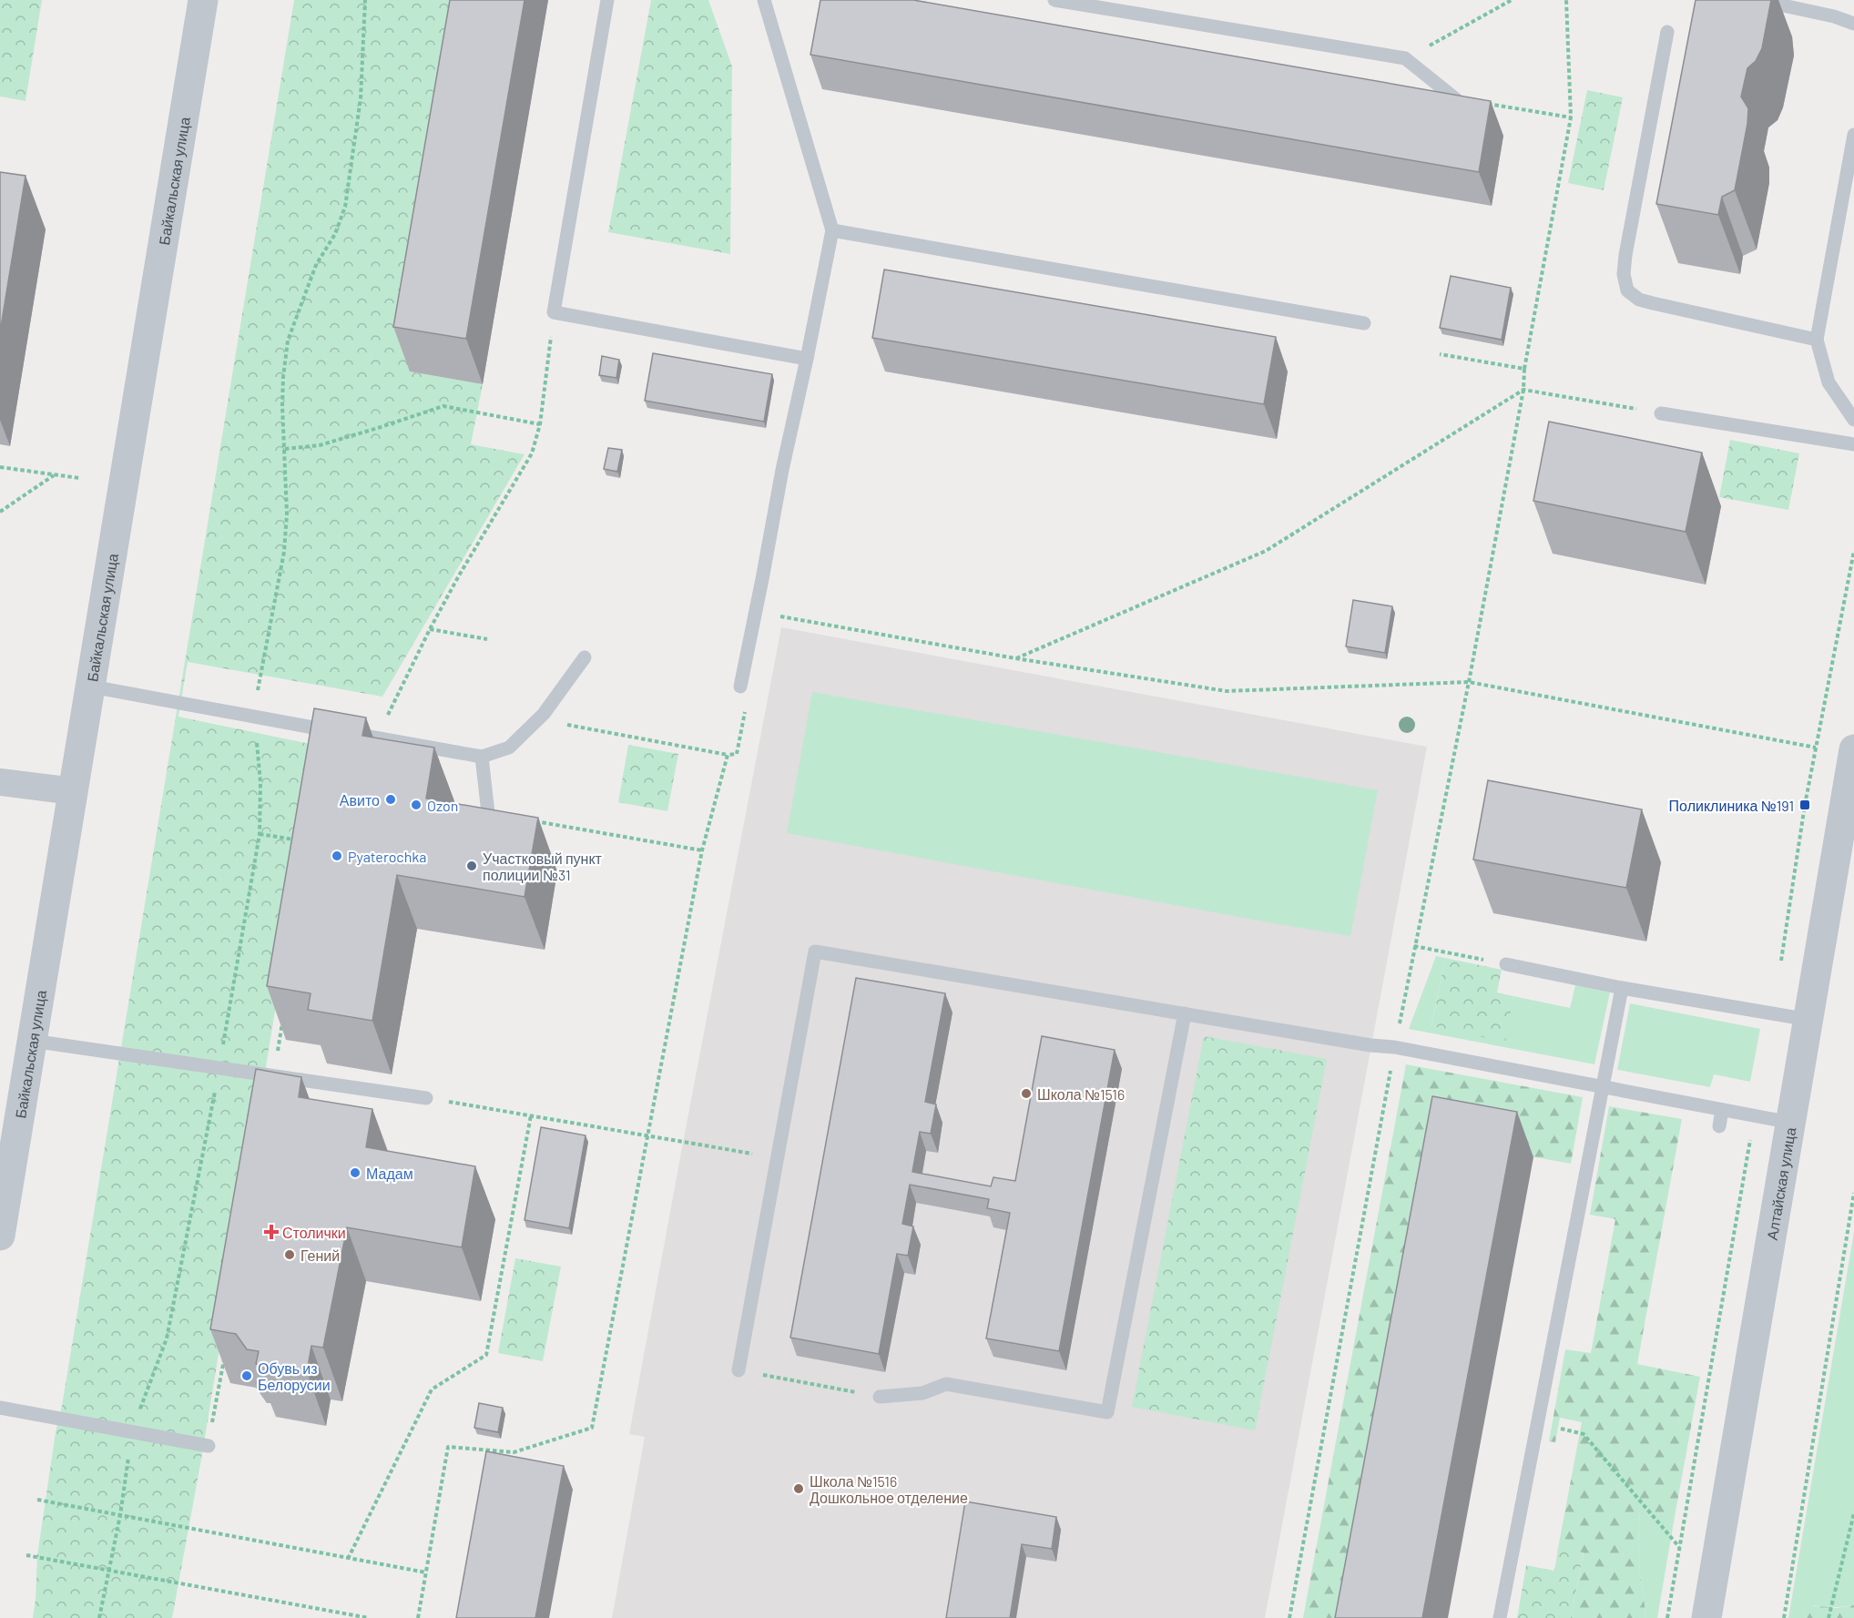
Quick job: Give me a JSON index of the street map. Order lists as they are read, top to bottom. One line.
{"streets":{"street":["Байкальская улица","Алтайская улица"]},"places":{"other":["Авито","Ozon","Pyaterochka","Участковый пункт полиции №31","Школа №1516","Мадам","Гений","Обувь из Белорусии","Школа №1516 Дошкольное отделение"],"transit":["Поликлиника №191"],"health":["Столички"]}}
